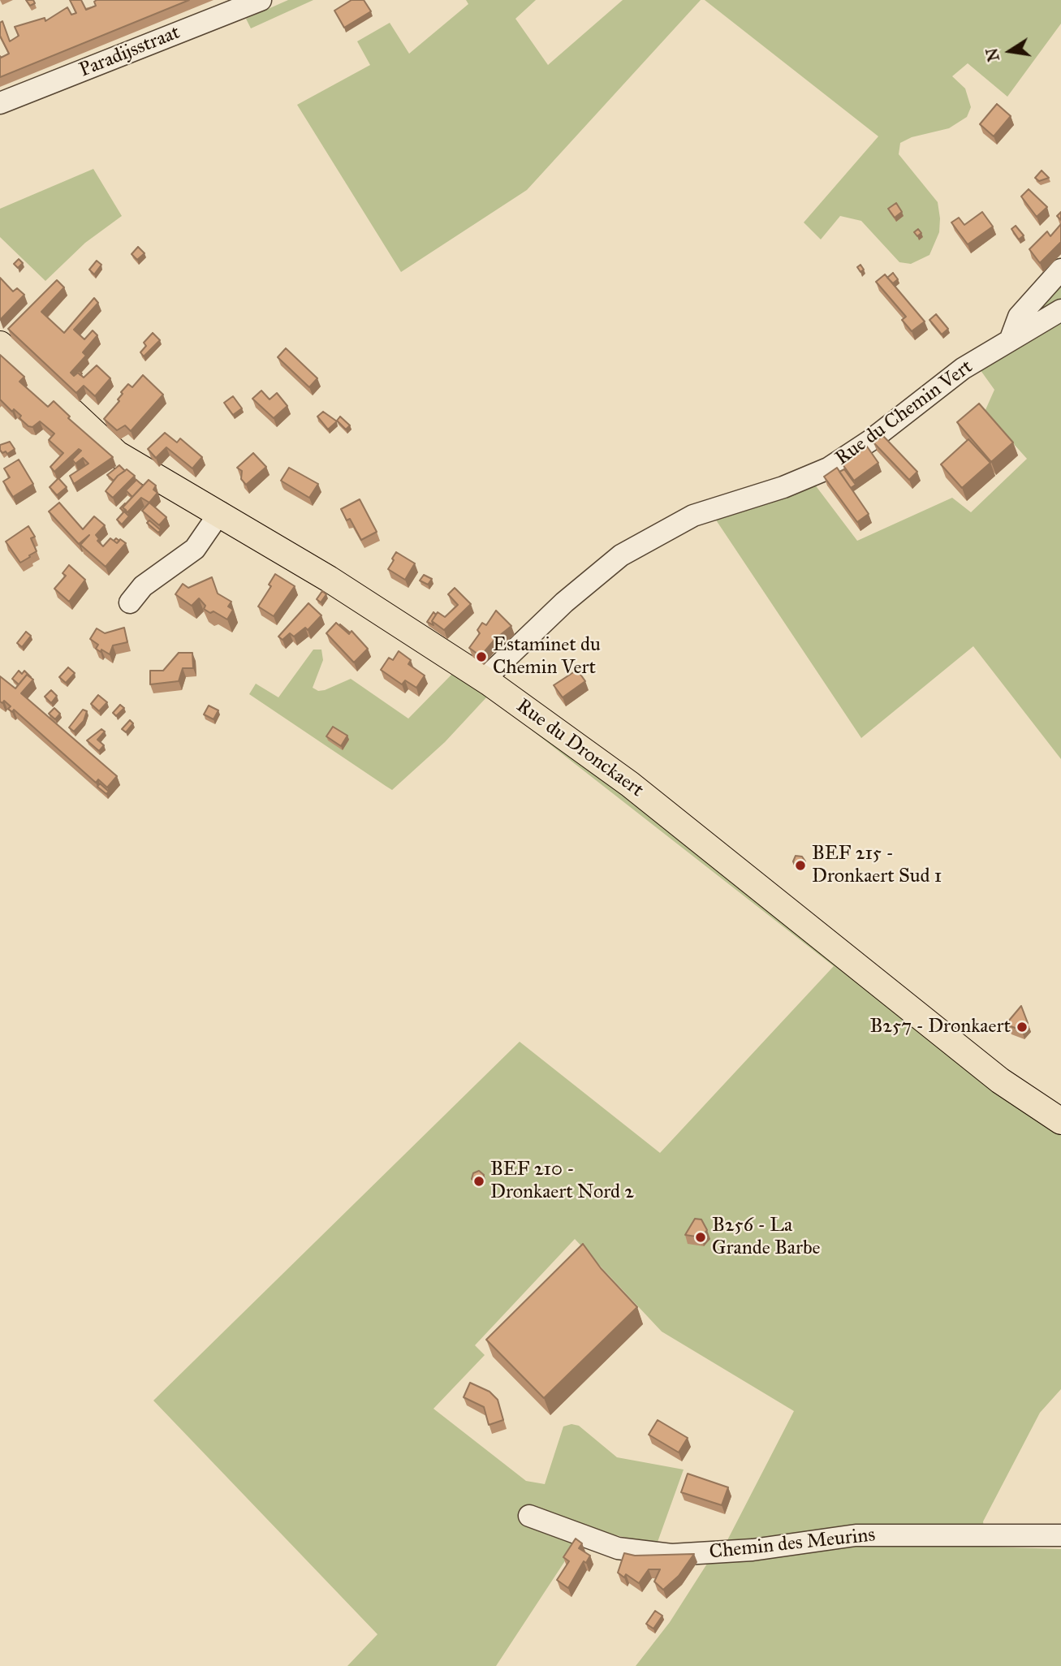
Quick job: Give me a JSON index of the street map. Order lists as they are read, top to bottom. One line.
{"streets":{"main road":["Rue du Dronckaert"],"street":["Paradijsstraat","Rue du Chemin Vert","Chemin des Meurins"]},"crossings":[["Rue du Chemin Vert","Rue du Dronckaert"]],"places":["Estaminet du Chemin Vert","BEF 215 - Dronkaert Sud 1","B257 - Dronkaert","BEF 210 - Dronkaert Nord 2","B256 - La Grande Barbe"],"north":"left"}
